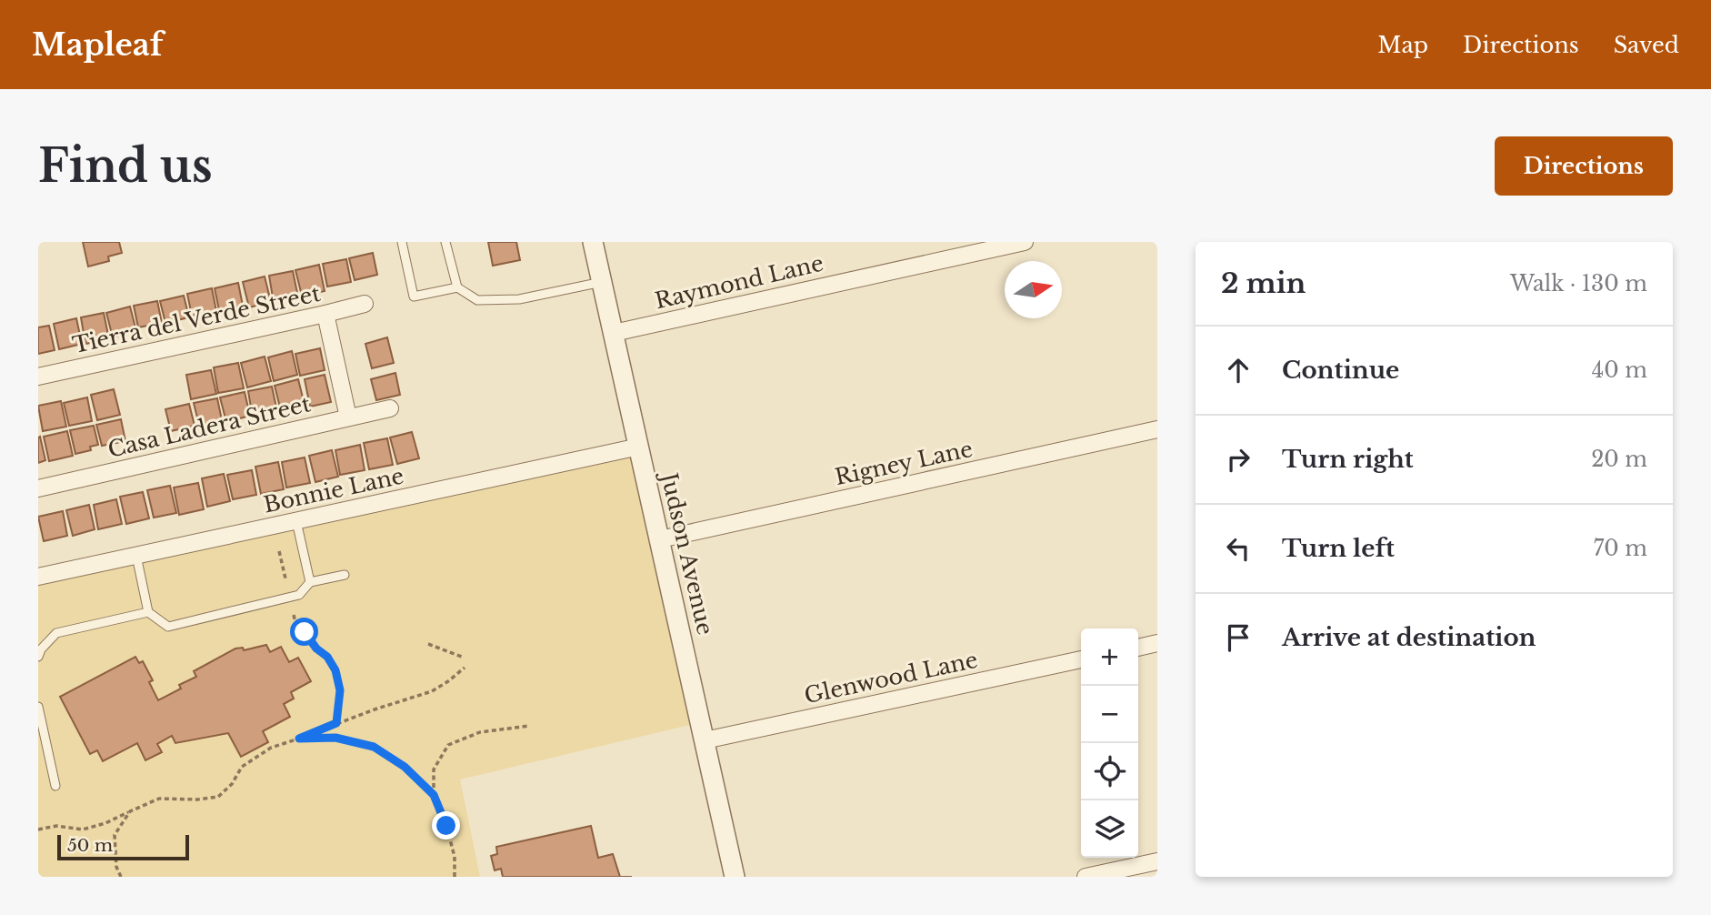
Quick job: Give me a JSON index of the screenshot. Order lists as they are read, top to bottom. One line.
{"streets":{"street":["Raymond Lane","Tierra del Verde Street","Casa Ladera Street","Rigney Lane","Bonnie Lane","Judson Avenue","Glenwood Lane"]},"crossings":[["Raymond Lane","Judson Avenue"],["Rigney Lane","Judson Avenue"],["Bonnie Lane","Judson Avenue"],["Judson Avenue","Glenwood Lane"]],"scale_bar":"50 m","north":"right","page":{"header":"Mapleaf","nav":["Map","Directions","Saved"],"buttons":"Directions","title":"Find us","heading":["2 min","Walk · 130 m"],"list":[["Continue","40 m"],["Turn right","20 m"],["Turn left","70 m"],"Arrive at destination"],"map_buttons":["+","−"],"scale":"50 m"}}
